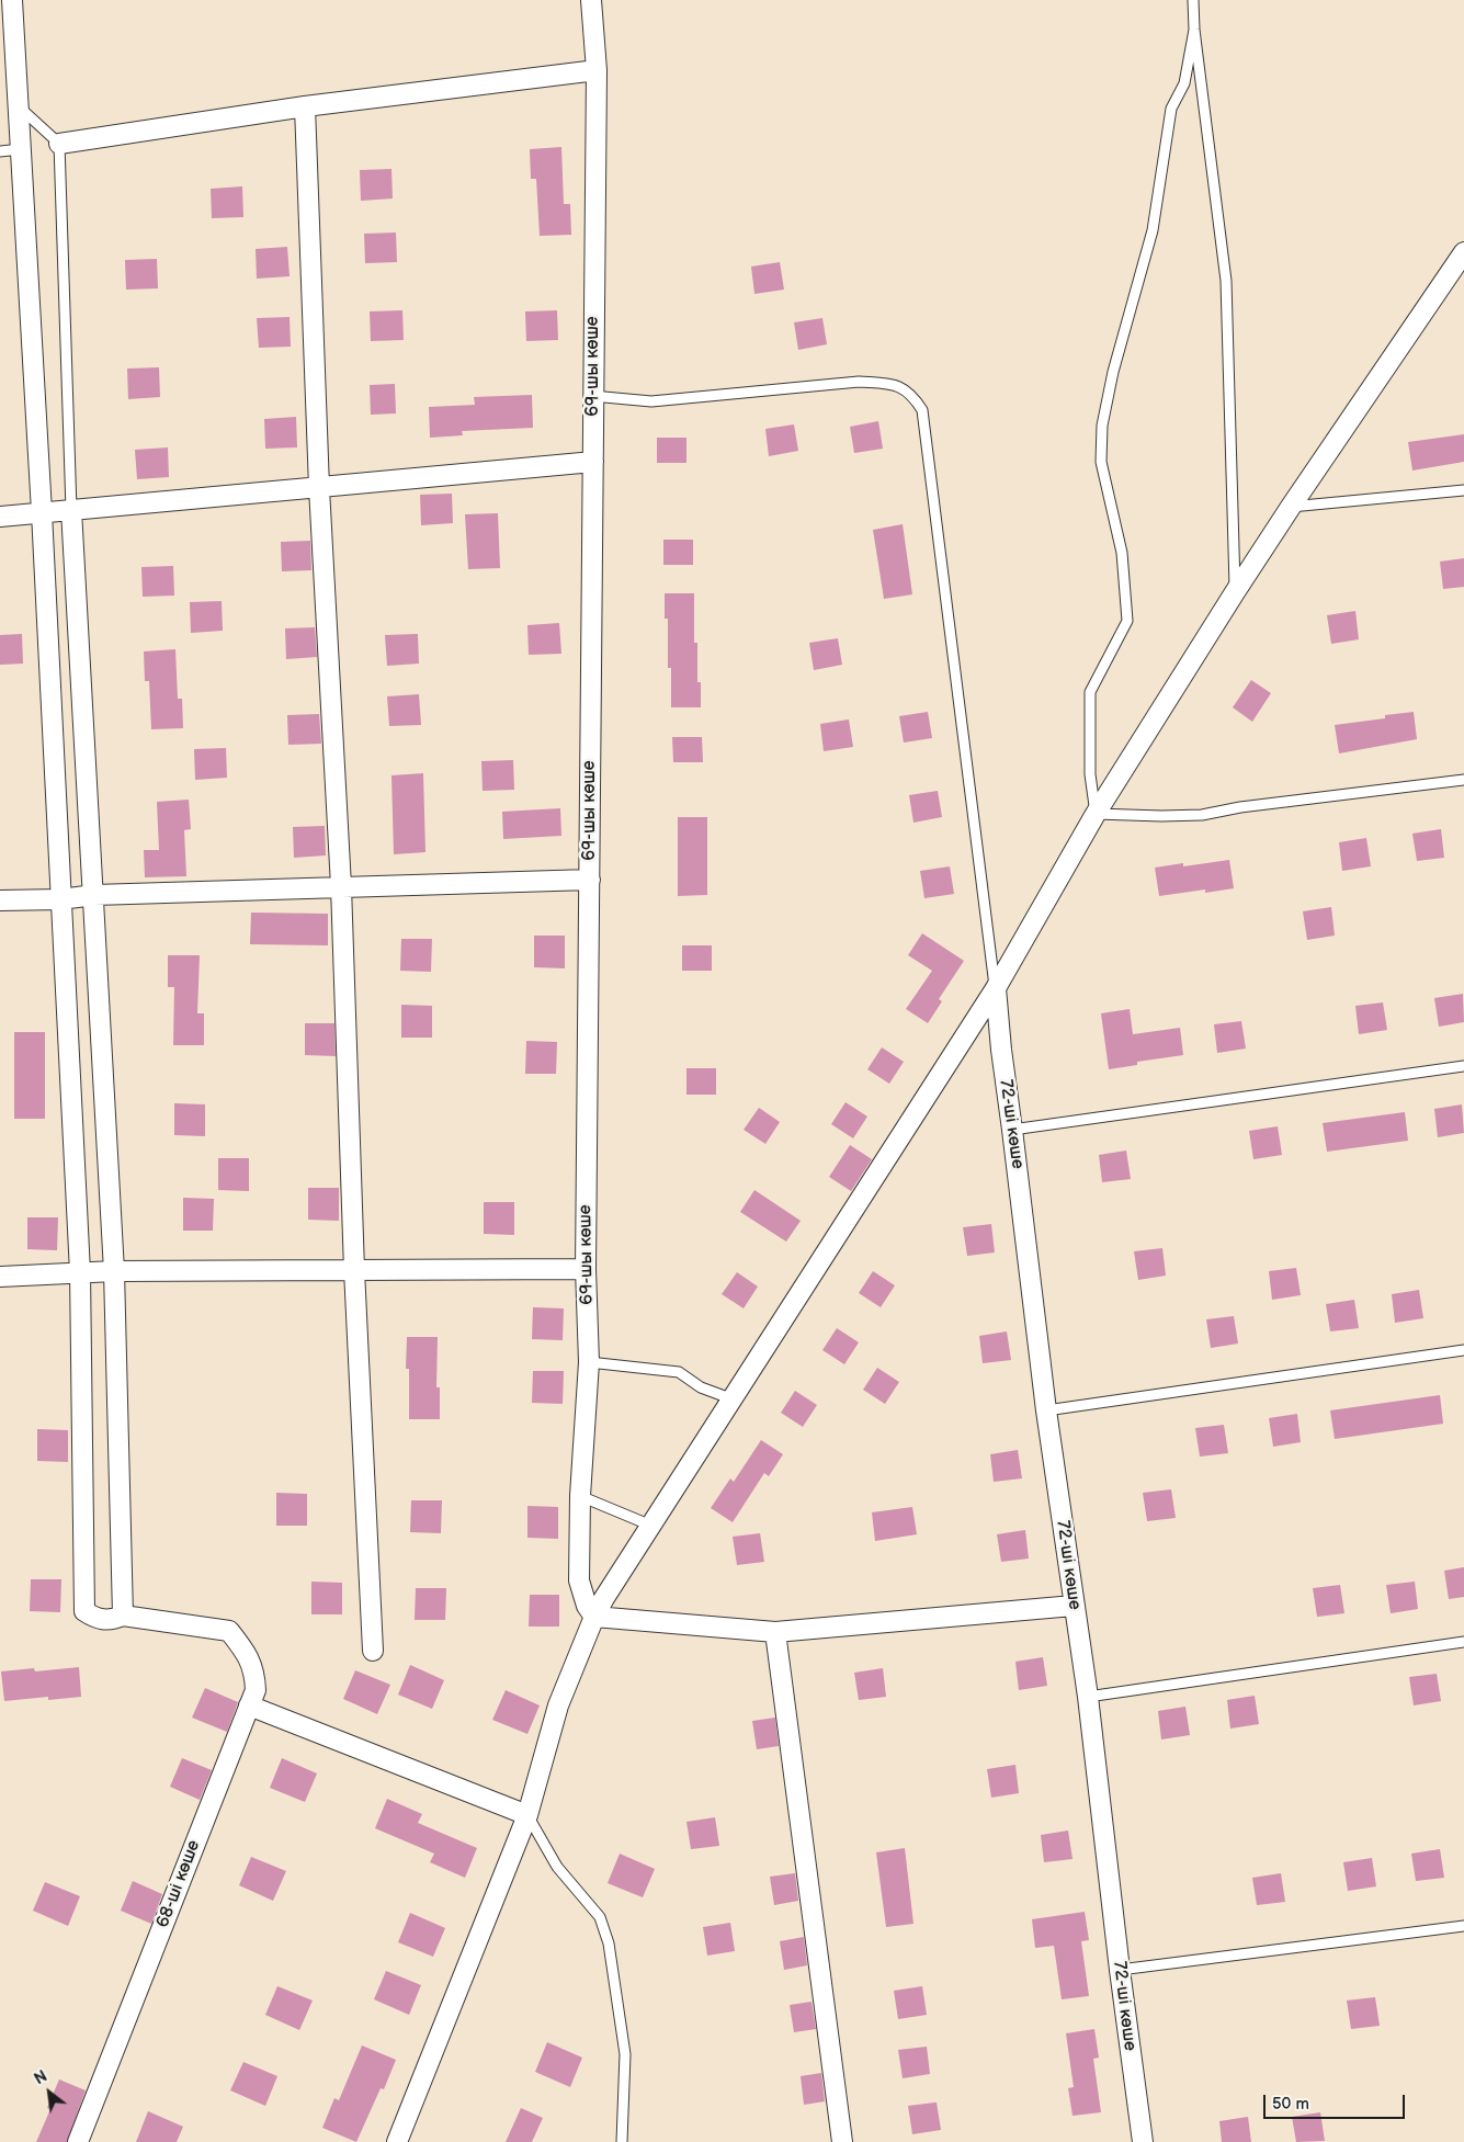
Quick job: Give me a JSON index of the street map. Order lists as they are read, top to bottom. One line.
{"streets":{"street":["69-шы көше","72-ші көше","68-ші көше"]},"scale_bar":"50 m","north":"top left"}
